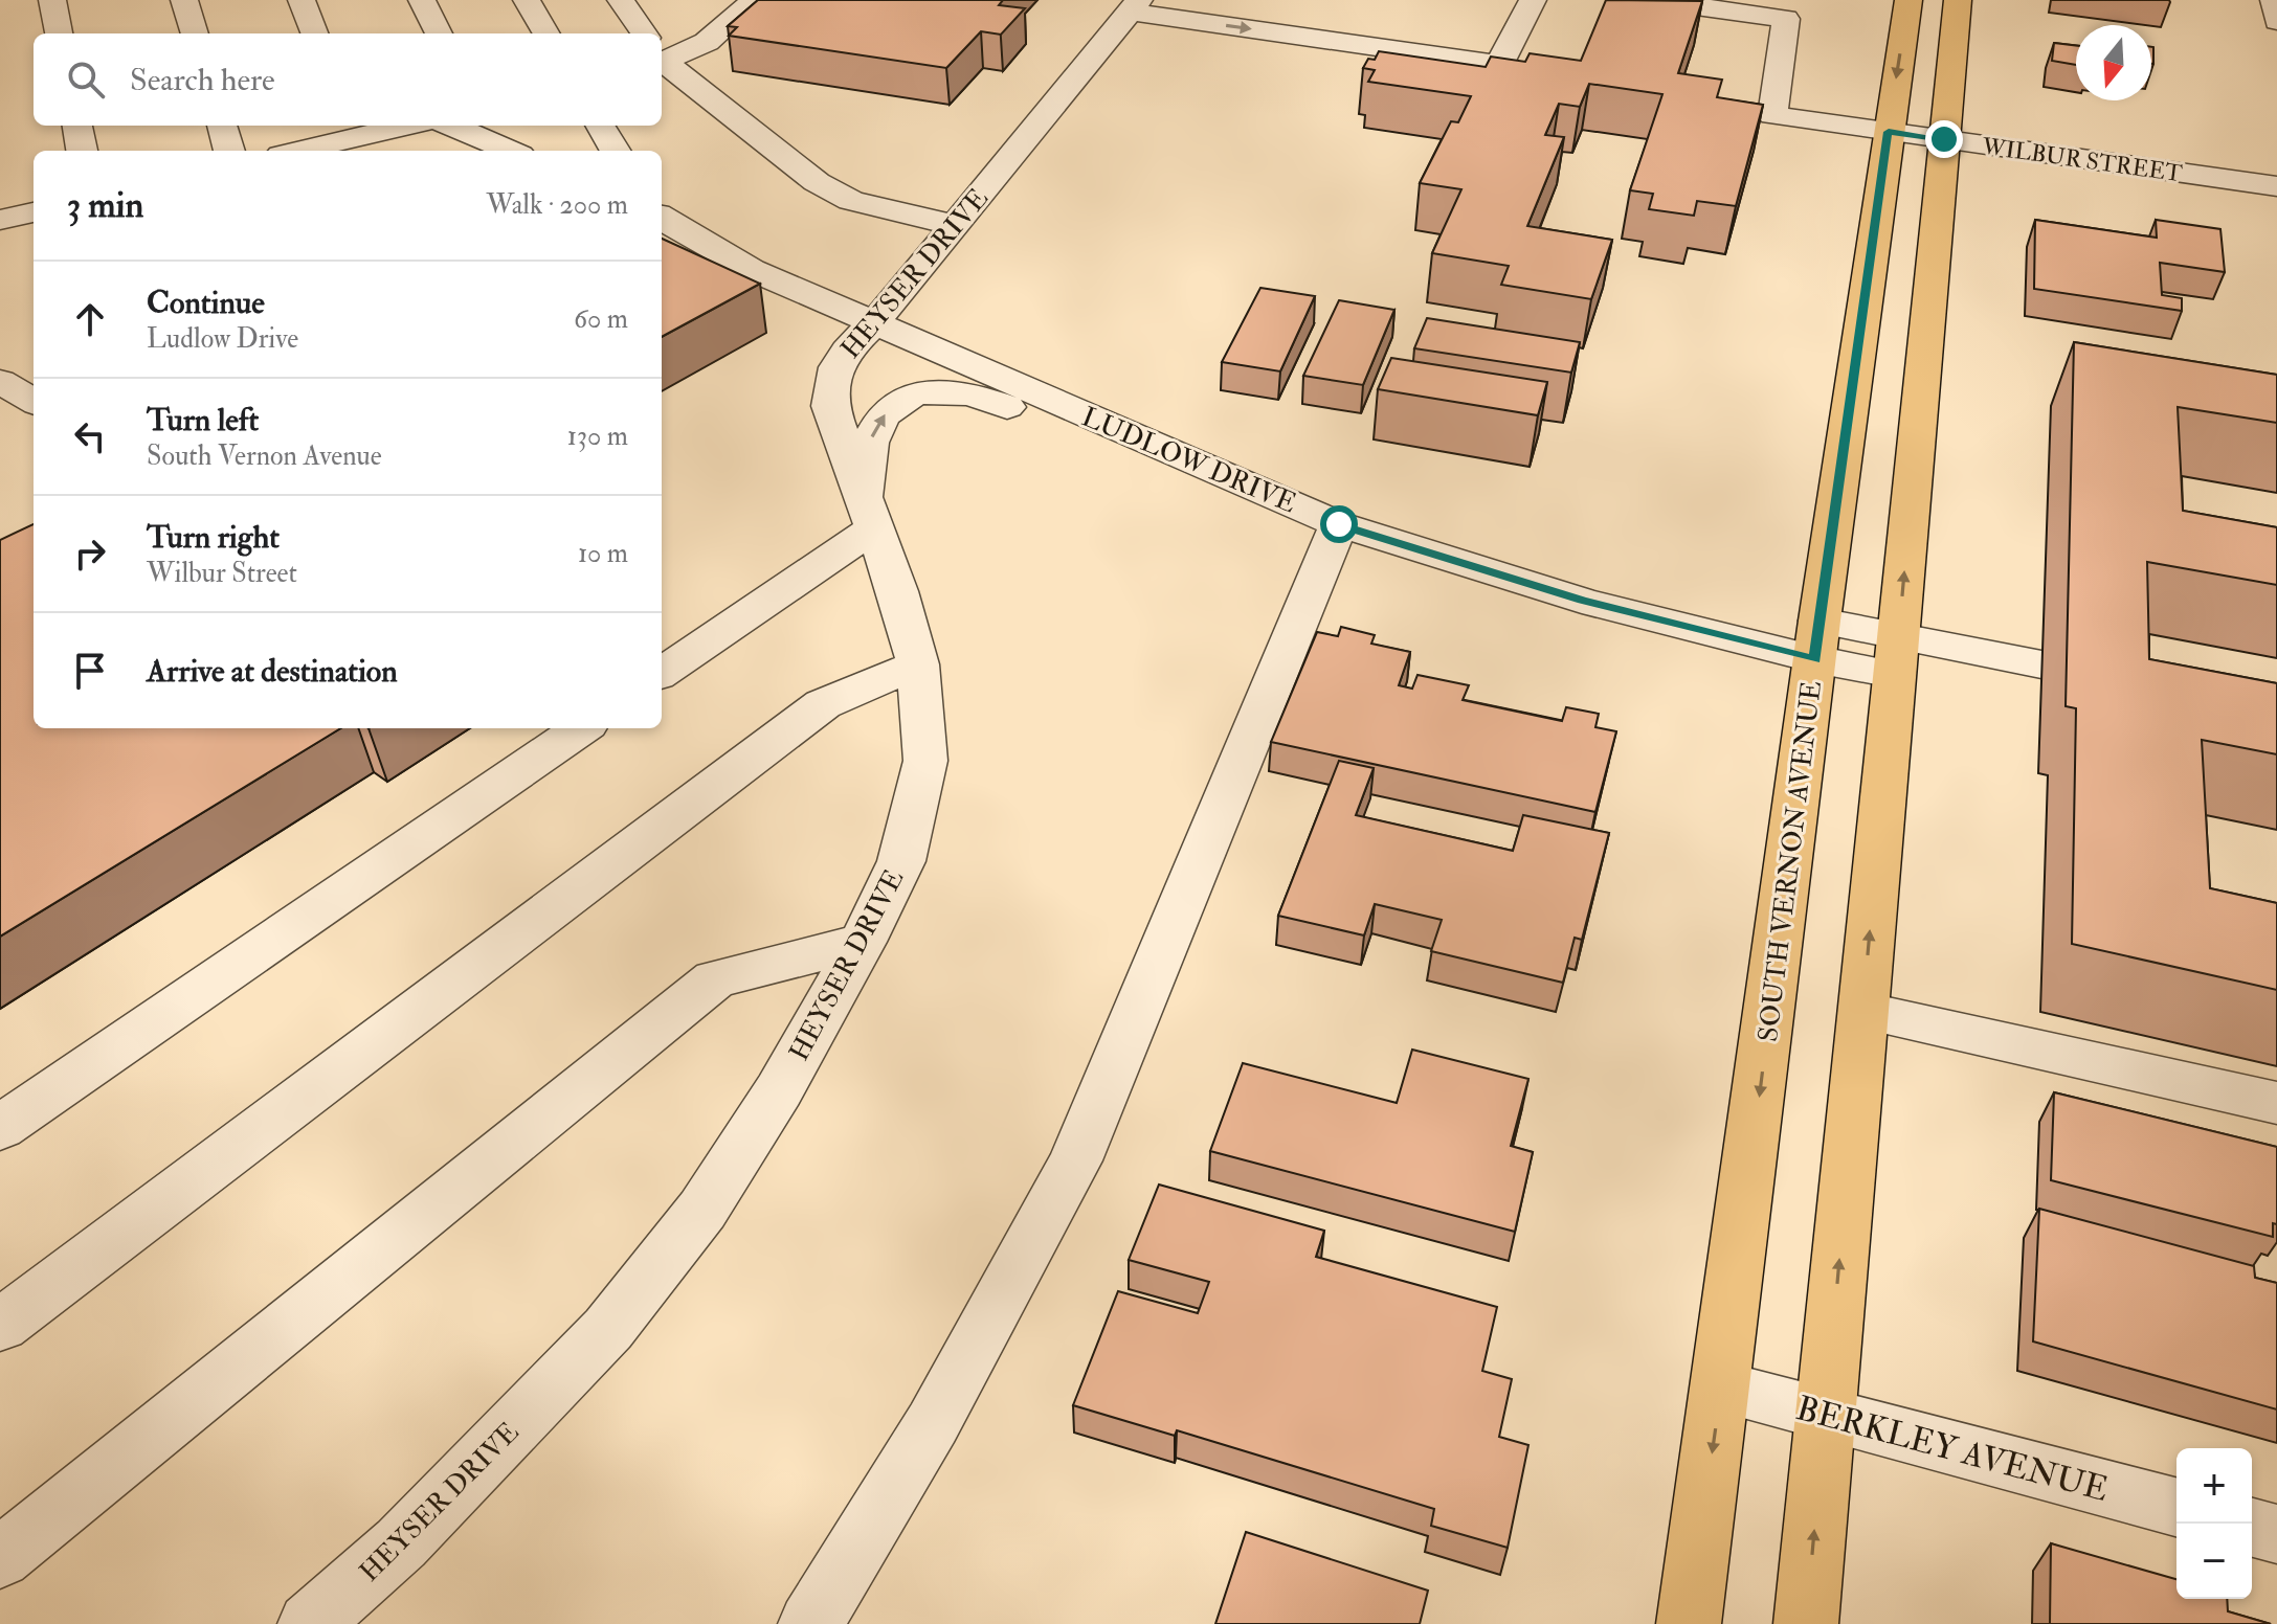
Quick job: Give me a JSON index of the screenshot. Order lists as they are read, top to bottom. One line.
{"streets":{"main road":["SOUTH VERNON AVENUE"],"street":["WILBUR STREET","HEYSER DRIVE","LUDLOW DRIVE","BERKLEY AVENUE"]},"crossings":[["WILBUR STREET","SOUTH VERNON AVENUE"],["HEYSER DRIVE","LUDLOW DRIVE"],["LUDLOW DRIVE","SOUTH VERNON AVENUE"],["SOUTH VERNON AVENUE","BERKLEY AVENUE"]],"north":"bottom","page":{"search":"Search here","heading":["3 min","Walk · 200 m"],"list":[["Continue","Ludlow Drive","60 m"],["Turn left","South Vernon Avenue","130 m"],["Turn right","Wilbur Street","10 m"],"Arrive at destination"],"map_buttons":["+","−"]}}
